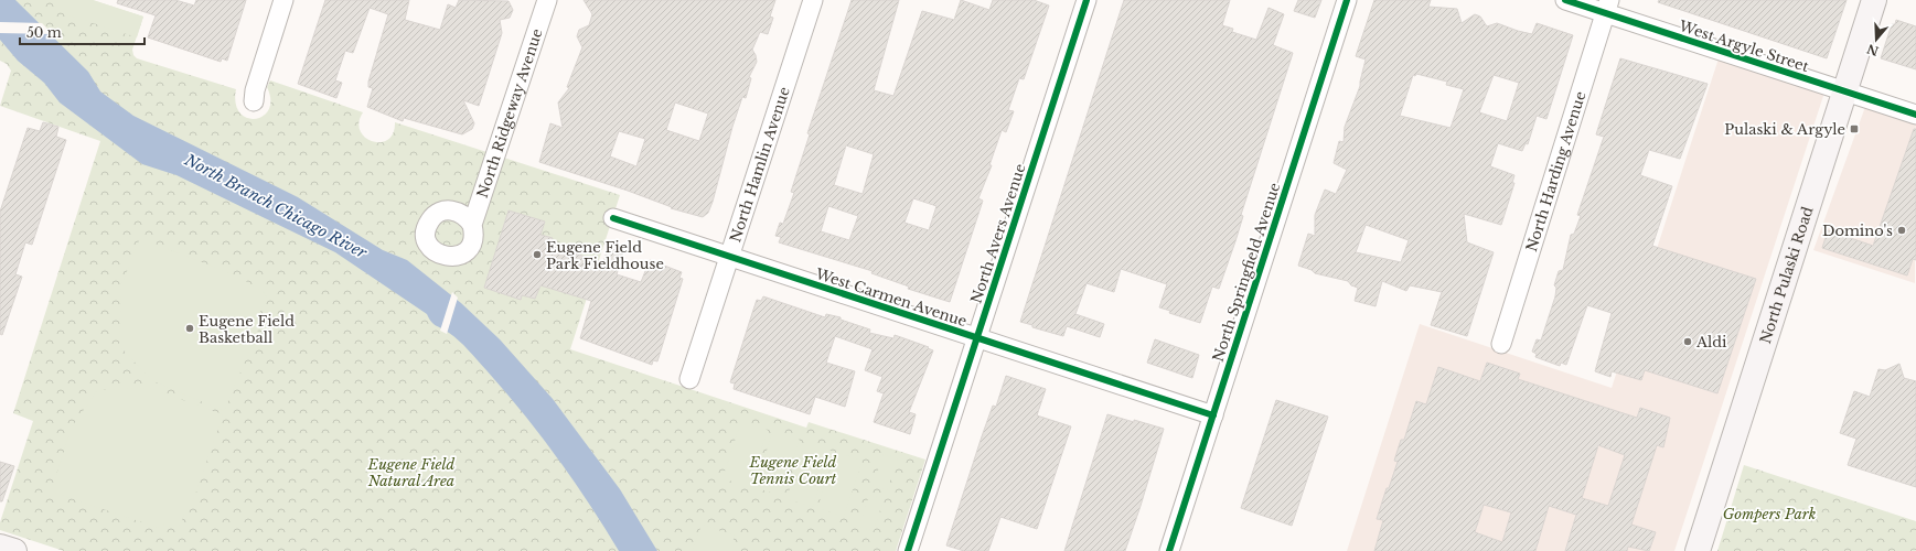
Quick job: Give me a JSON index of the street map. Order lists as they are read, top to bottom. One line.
{"streets":{"main road":["North Pulaski Road"],"street":["West Argyle Street","North Ridgeway Avenue","North Hamlin Avenue","North Harding Avenue","North Avers Avenue","North Springfield Avenue","West Carmen Avenue"]},"crossings":[["West Argyle Street","North Harding Avenue"],["West Argyle Street","North Pulaski Road"],["North Hamlin Avenue","West Carmen Avenue"],["North Avers Avenue","West Carmen Avenue"],["North Springfield Avenue","West Carmen Avenue"]],"water":["North Branch Chicago River"],"parks":["Eugene Field Tennis Court","Eugene Field Natural Area","Gompers Park"],"places":{"transit":["Pulaski & Argyle"],"other":["Domino's","Eugene Field Park Fieldhouse","Eugene Field Basketball","Aldi"]},"scale_bar":"50 m","north":"bottom"}
